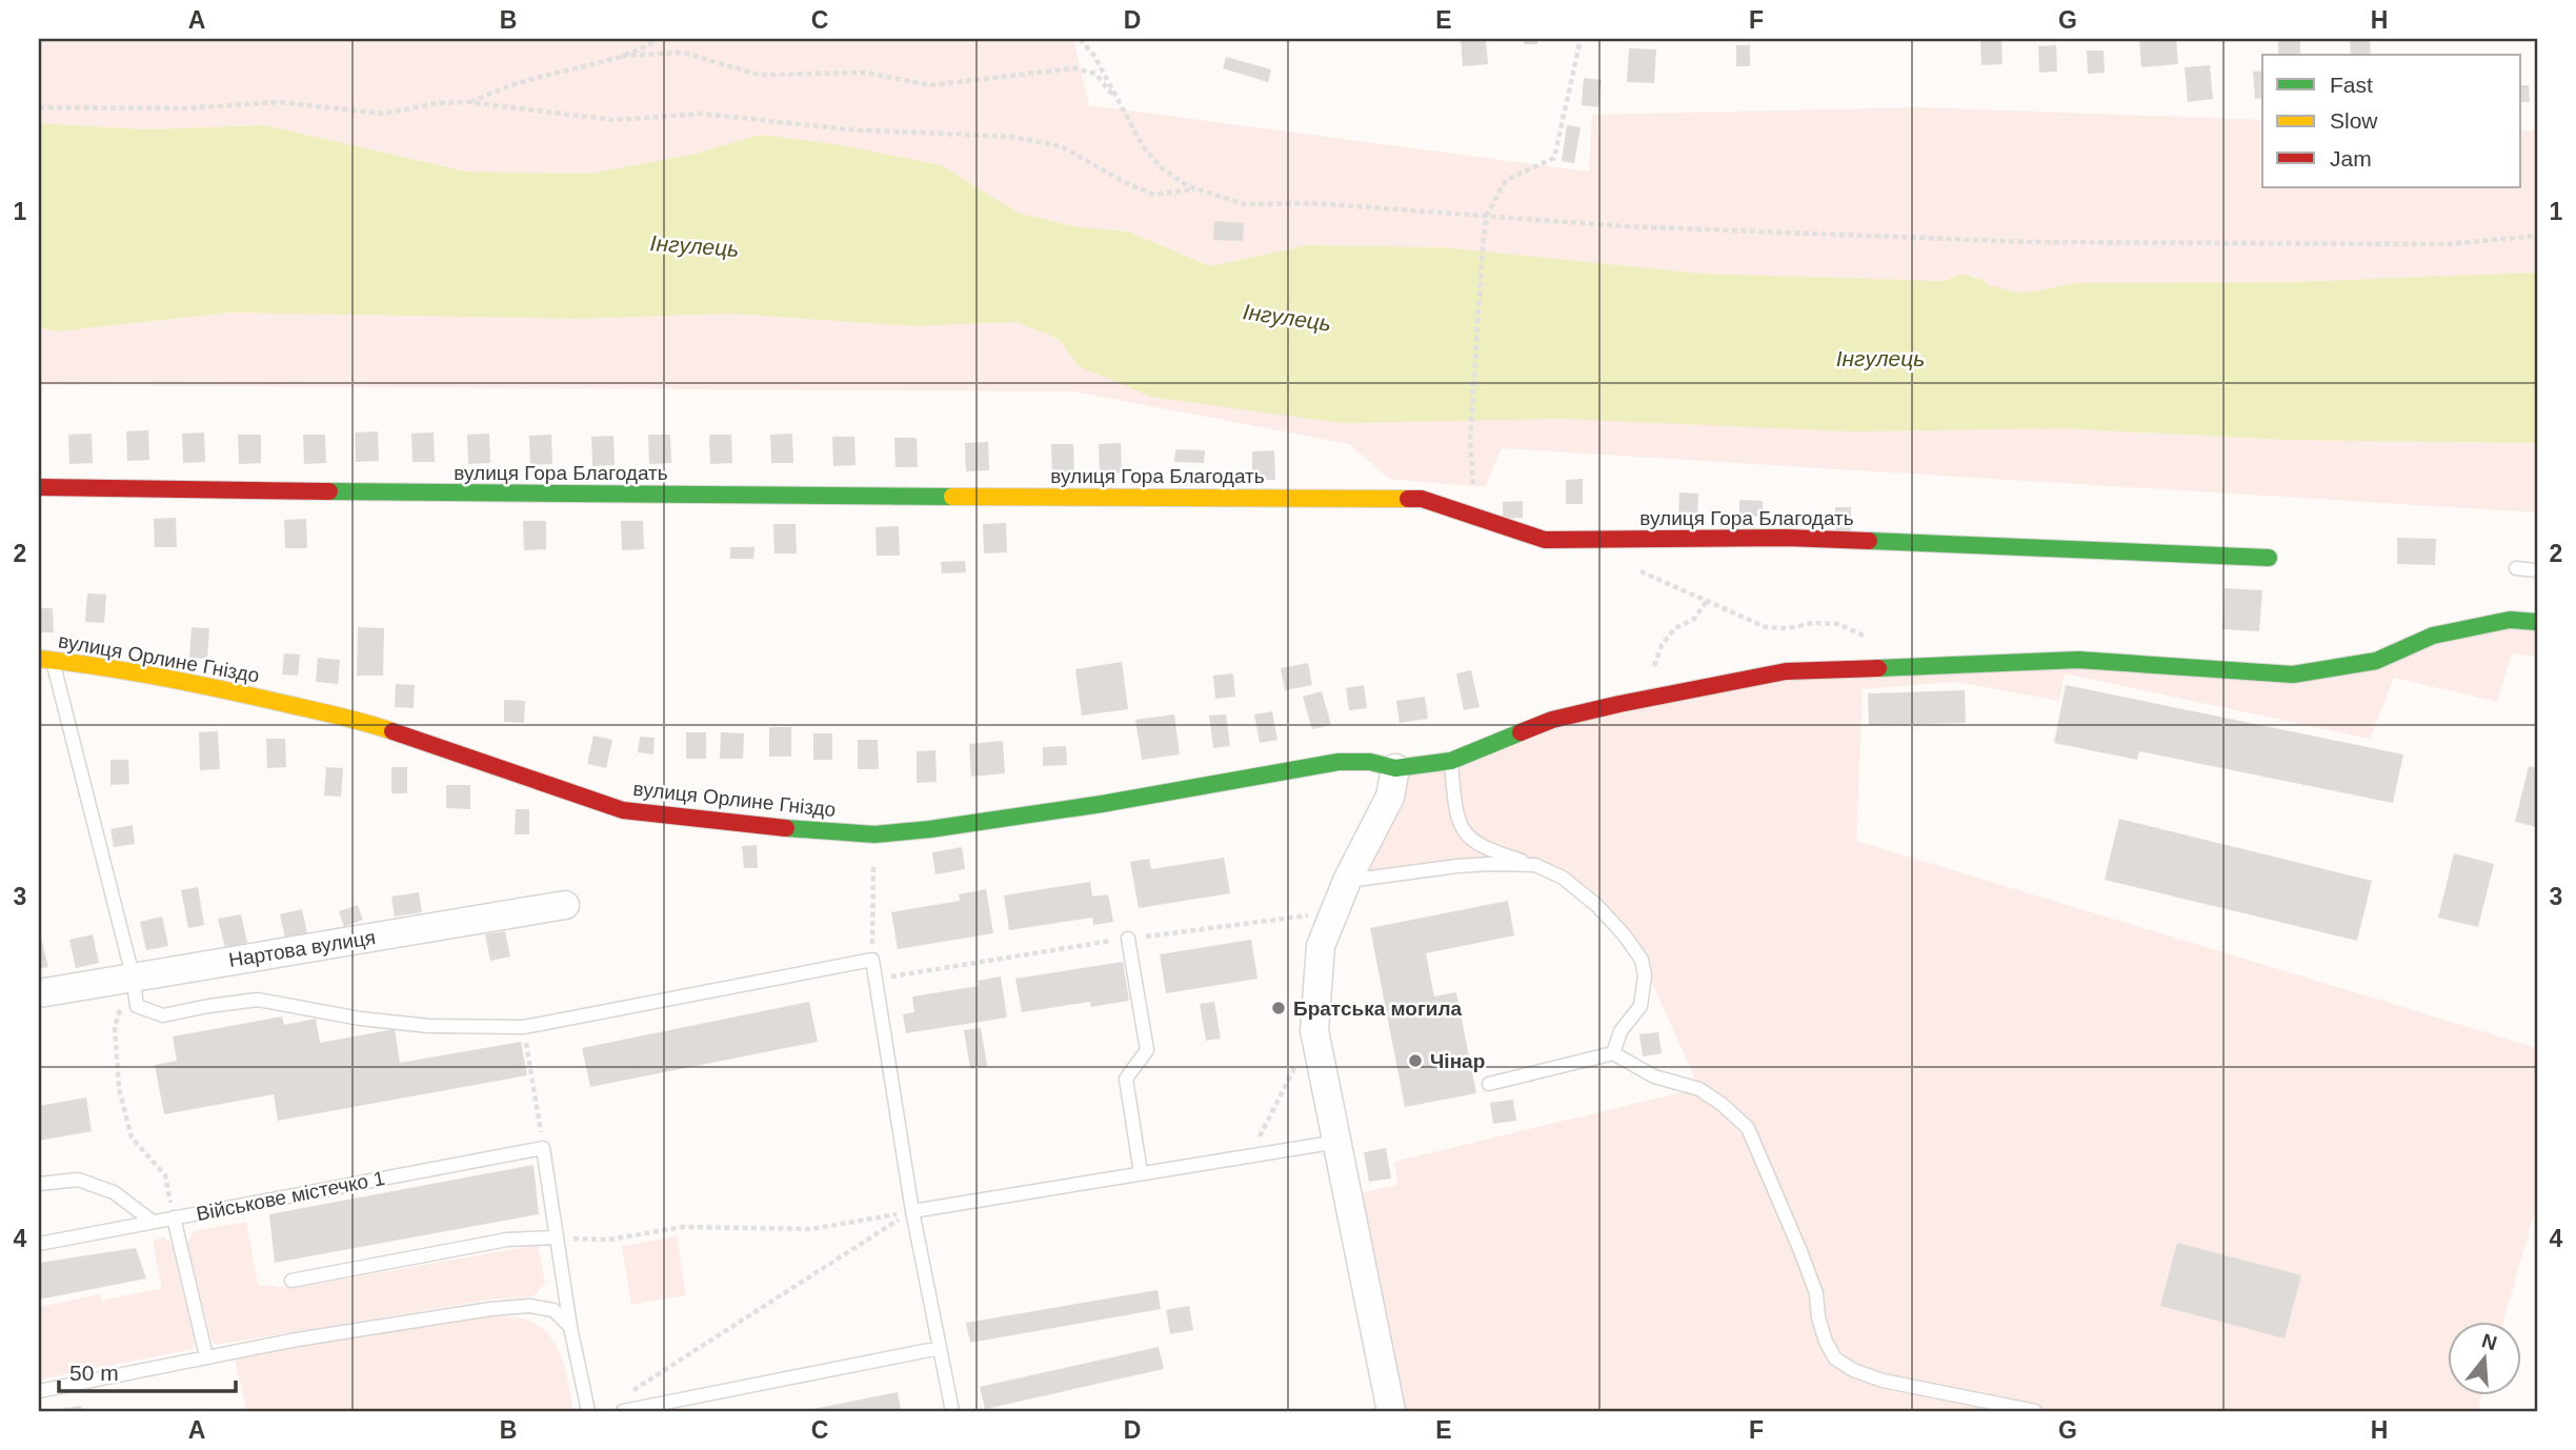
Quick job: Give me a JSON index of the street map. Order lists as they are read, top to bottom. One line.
{"streets":{"street":["вулиця Гора Благодать","вулиця Орлине Гніздо","Нартова вулиця"],"lane":["Військове містечко 1"]},"water":["Інгулець"],"places":["Братська могила","Чінар"],"legend":["Fast","Slow","Jam"],"scale_bar":"50 m","north":"top","grid":{"columns":["A","B","C","D","E","F","G","H"],"rows":["1","2","3","4"]}}
